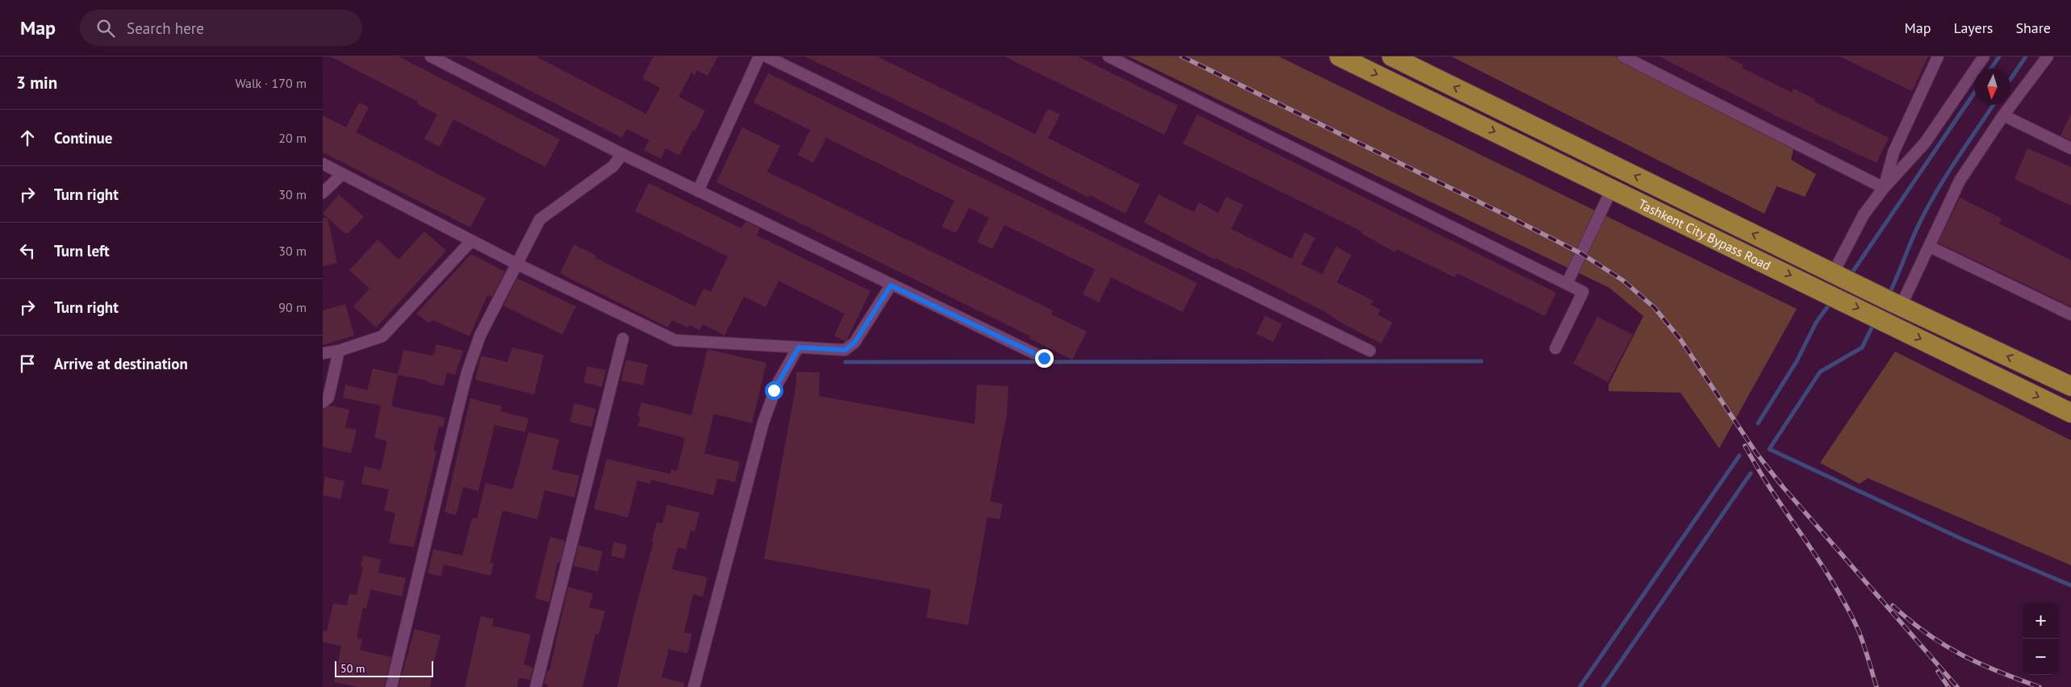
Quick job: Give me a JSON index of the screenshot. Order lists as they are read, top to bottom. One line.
{"streets":{"highway":["Tashkent City Bypass Road"]},"scale_bar":"50 m","north":"bottom","page":{"header":"Map","search":"Search here","nav":["Map","Layers","Share"],"heading":["3 min","Walk · 170 m"],"list":[["Continue","20 m"],["Turn right","30 m"],["Turn left","30 m"],["Turn right","90 m"],"Arrive at destination"],"map_buttons":["+","−"],"scale":"50 m"}}
